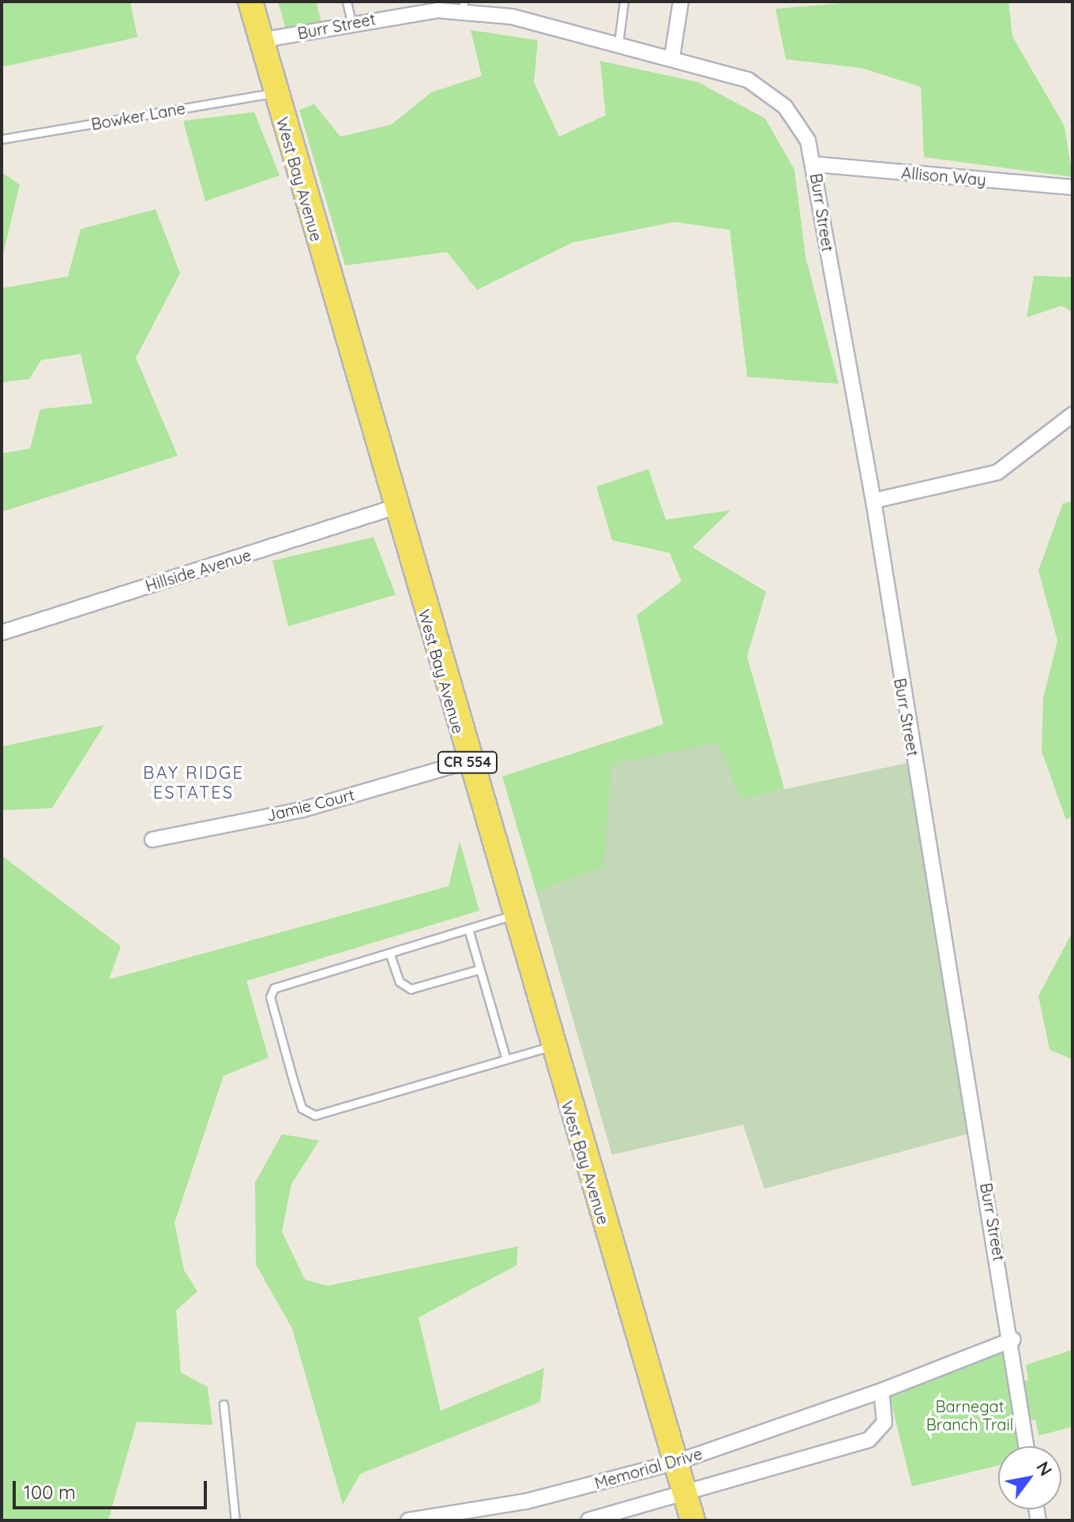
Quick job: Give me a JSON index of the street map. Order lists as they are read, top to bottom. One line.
{"streets":{"main road":["West Bay Avenue","CR 554"],"street":["Burr Street","Allison Way","Hillside Avenue","Jamie Court","Memorial Drive"],"lane":["Bowker Lane"]},"crossings":[["Burr Street","Allison Way"],["Burr Street","West Bay Avenue"],["Burr Street","Memorial Drive"],["Bowker Lane","West Bay Avenue"],["West Bay Avenue","Hillside Avenue"],["West Bay Avenue","Jamie Court"],["West Bay Avenue","Memorial Drive"]],"districts":["BAY RIDGE ESTATES"],"parks":["Barnegat Branch Trail"],"scale_bar":"100 m","north":"top right"}
